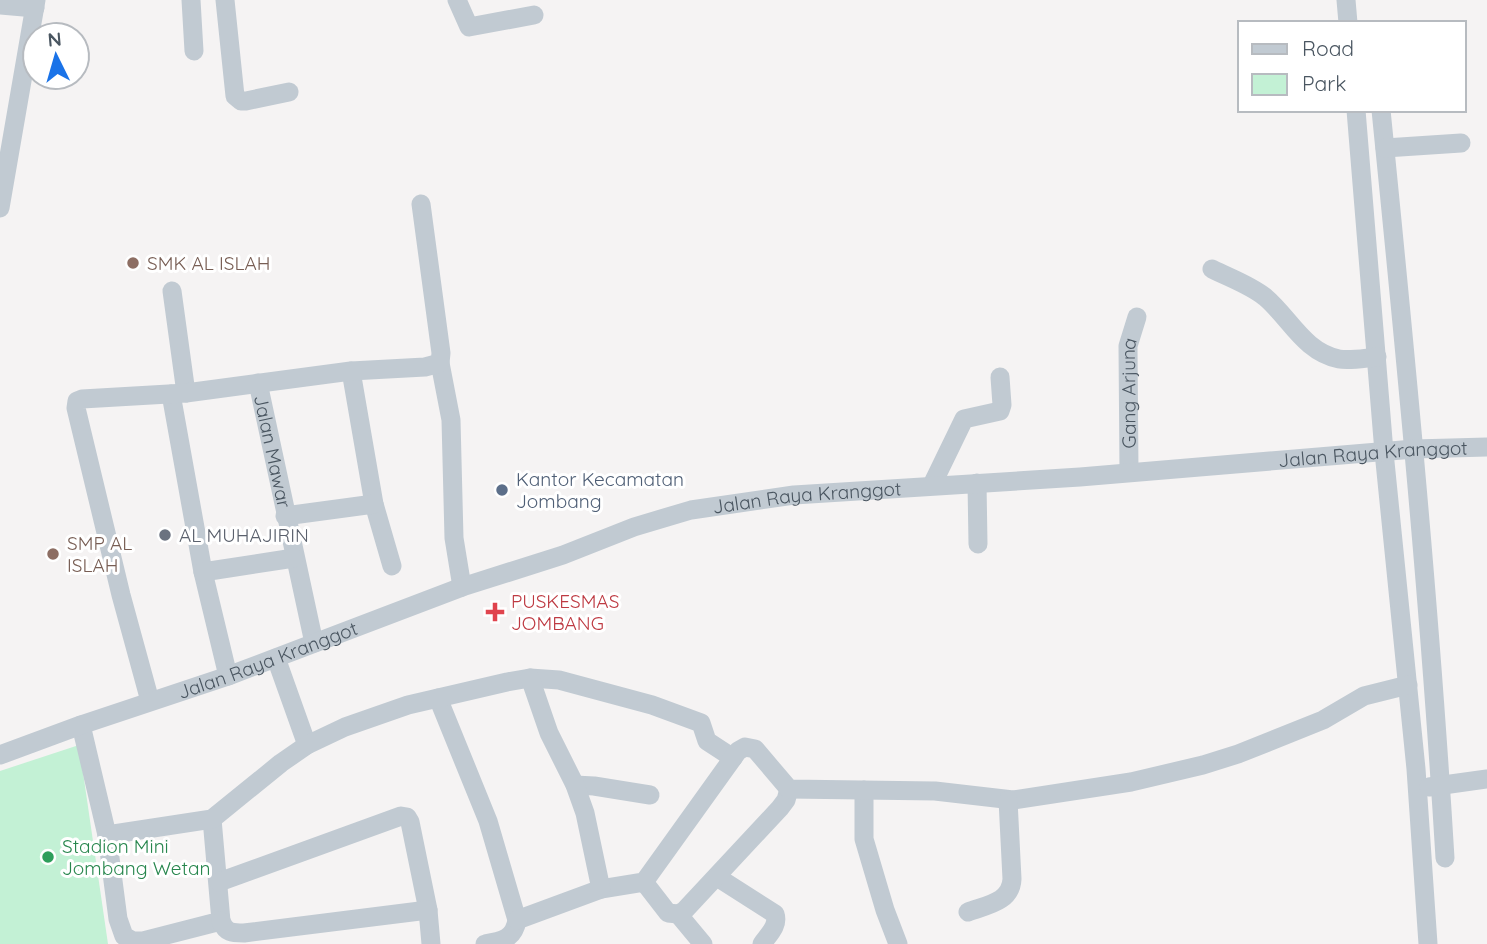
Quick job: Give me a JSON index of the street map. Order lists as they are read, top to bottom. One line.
{"streets":{"street":["Gang Arjuna","Jalan Mawar","Jalan Raya Kranggot"]},"crossings":[["Gang Arjuna","Jalan Raya Kranggot"],["Jalan Mawar","Jalan Raya Kranggot"]],"places":{"other":["SMK AL ISLAH","Kantor Kecamatan Jombang","AL MUHAJIRIN","SMP AL ISLAH","Stadion Mini Jombang Wetan"],"health":["PUSKESMAS JOMBANG"]},"legend":["Road","Park"],"north":"top"}
